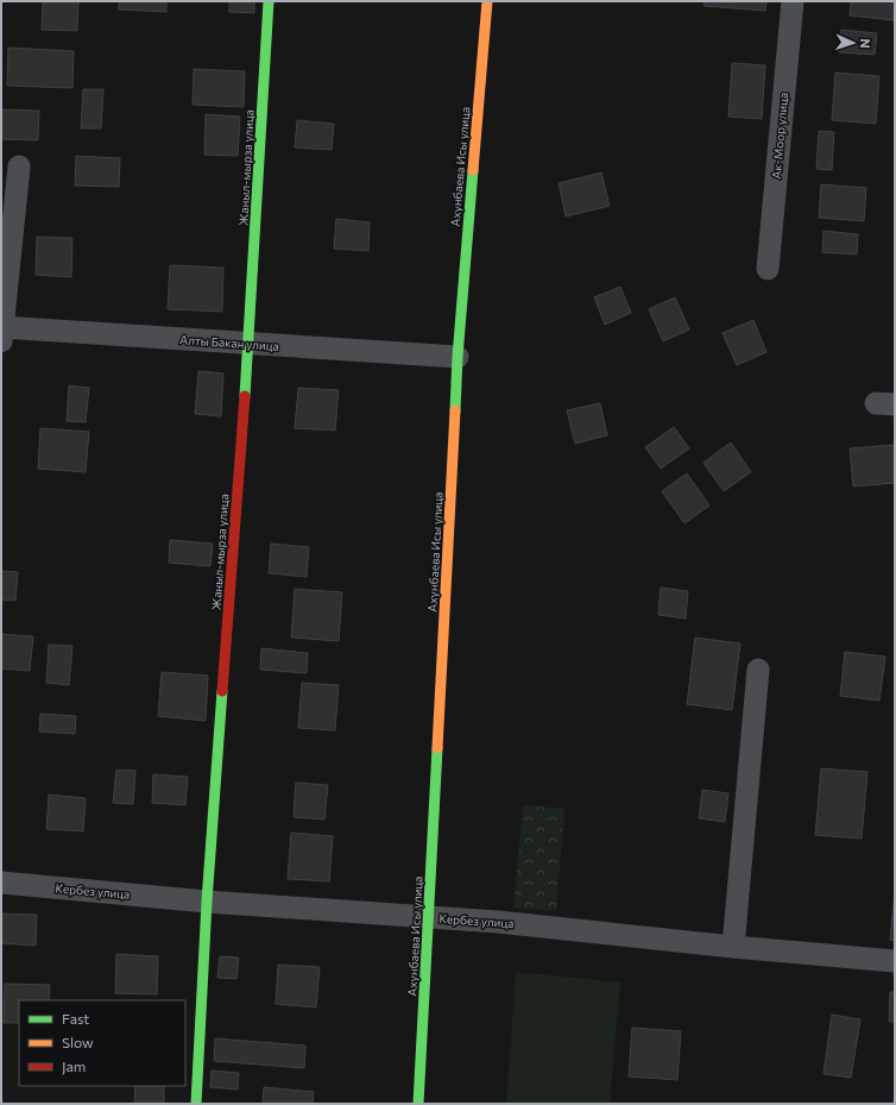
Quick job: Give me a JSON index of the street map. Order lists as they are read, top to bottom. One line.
{"streets":{"street":["Ак-Моор улица","Ахунбаева Исы улица","Жаныл-мырза улица","Алты Бакан улица","Кербез улица"]},"crossings":[["Ахунбаева Исы улица","Алты Бакан улица"],["Ахунбаева Исы улица","Кербез улица"],["Жаныл-мырза улица","Алты Бакан улица"],["Жаныл-мырза улица","Кербез улица"]],"legend":["Fast","Slow","Jam"],"north":"right"}
